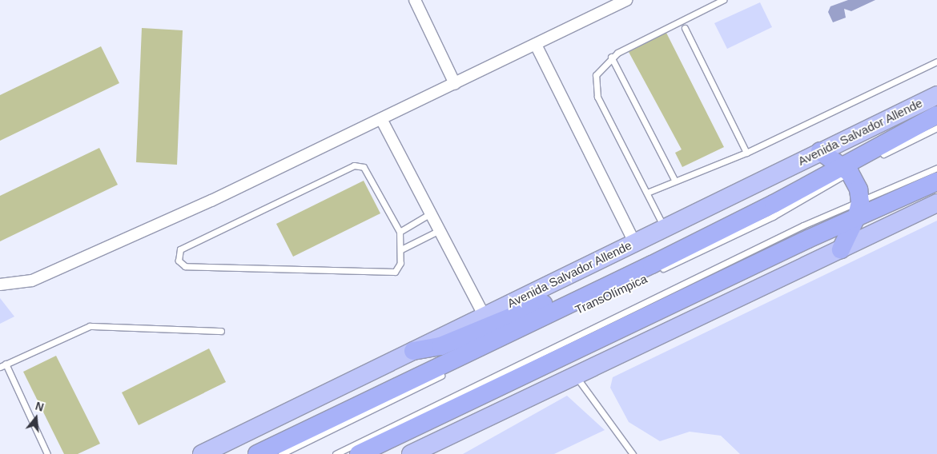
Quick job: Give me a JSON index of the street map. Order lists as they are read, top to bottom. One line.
{"streets":{"highway":["Avenida Salvador Allende"],"lane":["TransOlímpica"]},"north":"top"}
